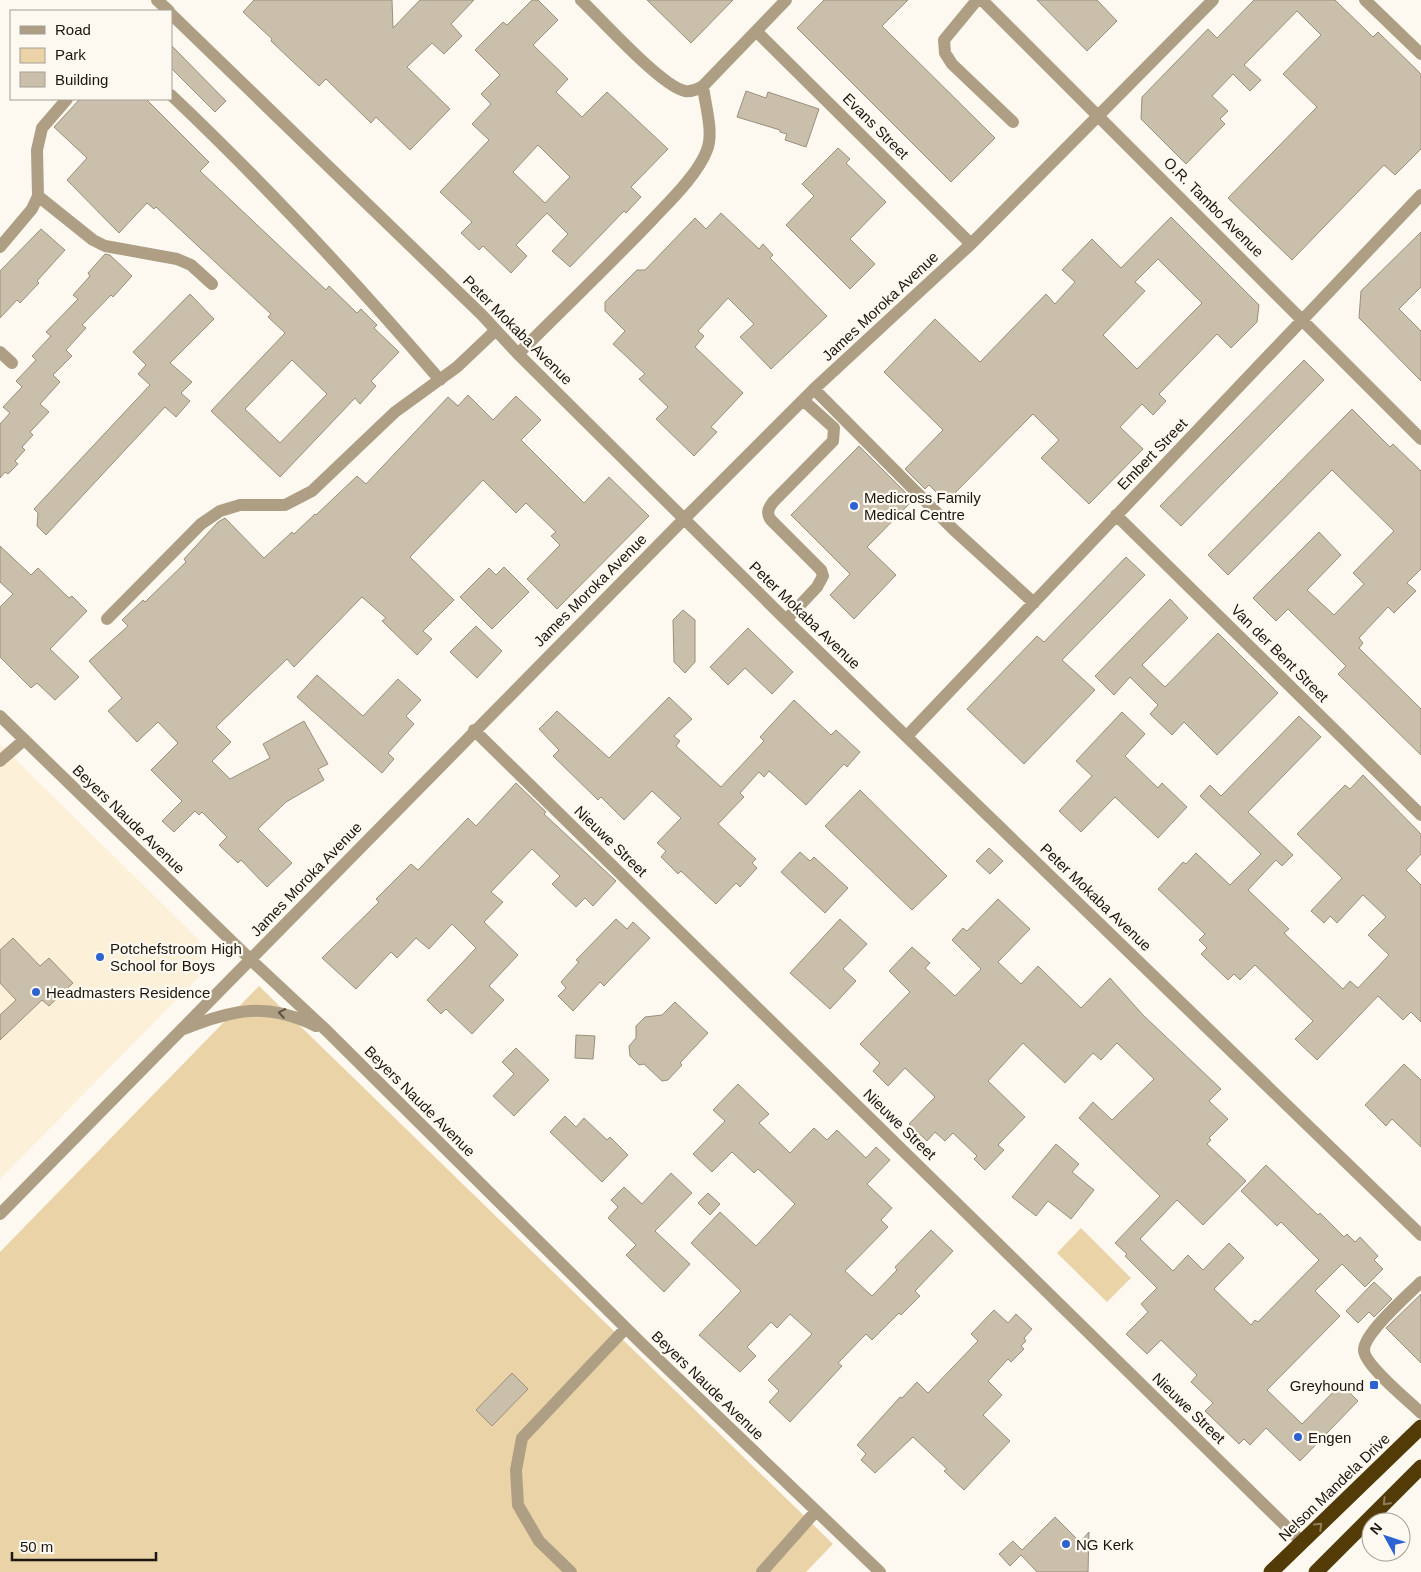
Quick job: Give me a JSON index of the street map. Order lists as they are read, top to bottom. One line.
{"streets":{"highway":["Nelson Mandela Drive"],"street":["Evans Street","O.R. Tambo Avenue","James Moroka Avenue","Peter Mokaba Avenue","Embert Street","Van der Bent Street","Beyers Naude Avenue","Nieuwe Street"]},"crossings":[["Evans Street","James Moroka Avenue"],["O.R. Tambo Avenue","James Moroka Avenue"],["O.R. Tambo Avenue","Embert Street"],["James Moroka Avenue","Peter Mokaba Avenue"],["James Moroka Avenue","Beyers Naude Avenue"],["James Moroka Avenue","Nieuwe Street"],["Peter Mokaba Avenue","Embert Street"],["Embert Street","Van der Bent Street"],["Nieuwe Street","Nelson Mandela Drive"]],"places":{"other":["Medicross Family Medical Centre","Potchefstroom High School for Boys","Headmasters Residence","Engen","NG Kerk"],"transit":["Greyhound"]},"legend":["Road","Park","Building"],"scale_bar":"50 m","north":"top left"}
